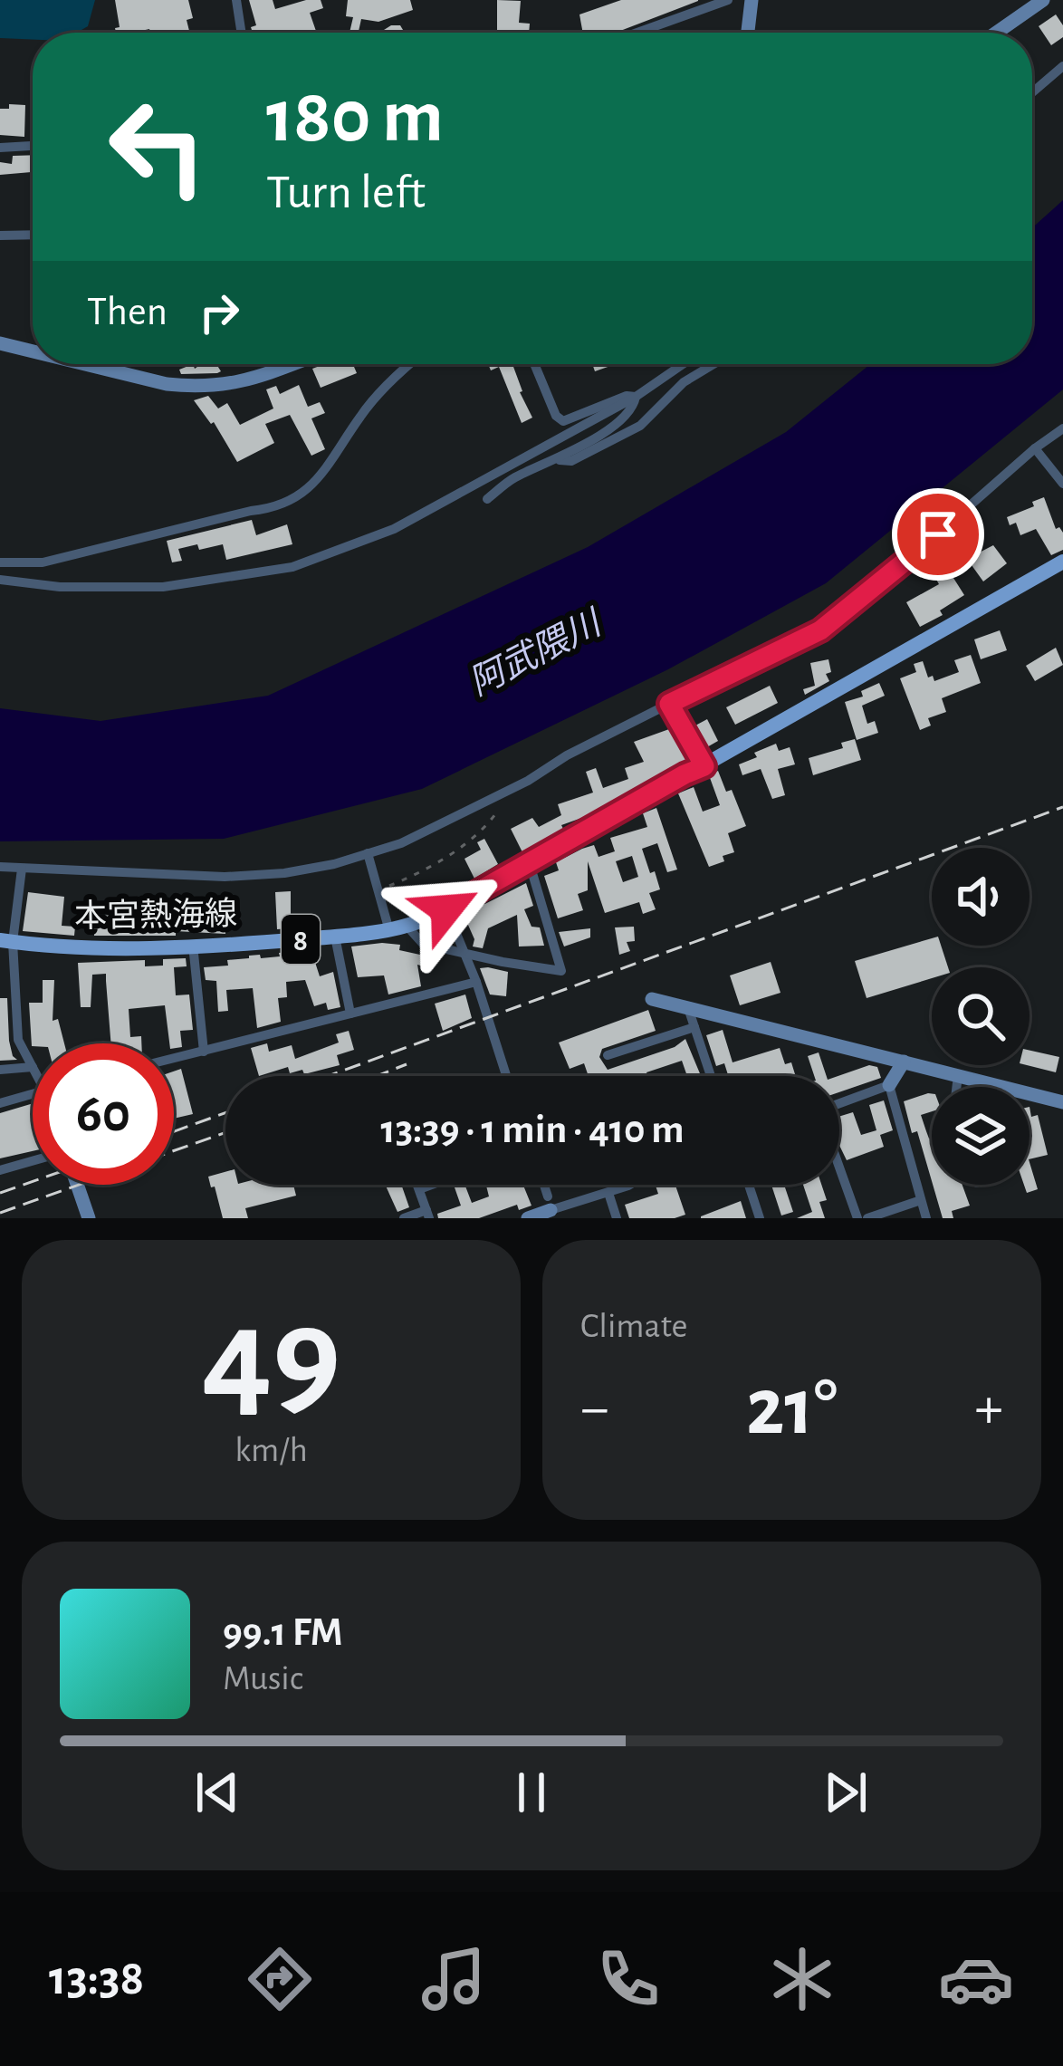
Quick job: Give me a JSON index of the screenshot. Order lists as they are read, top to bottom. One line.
{"streets":{"main road":["本宮熱海線","8"]},"water":["阿武隈川"],"page":{"turn":["180 m","Turn left"],"then":"Then","limit":"60","trip":"13:39 · 1 min · 410 m","tile":[["49","km/h"],"Climate"],"heat":["−","21°","+"],"song":["99.1 FM","Music"],"tabs":"13:38"}}
